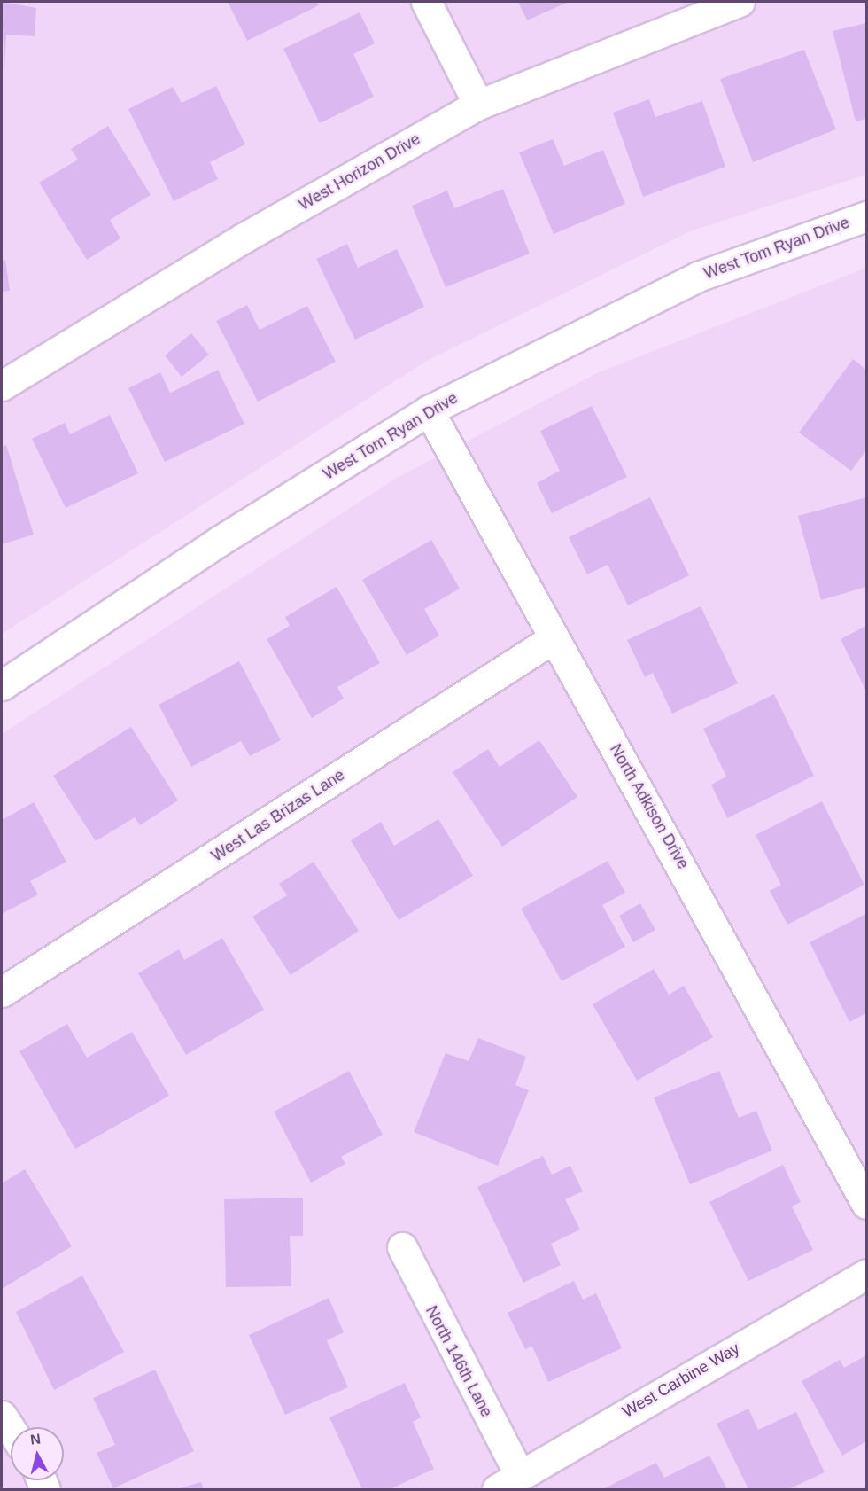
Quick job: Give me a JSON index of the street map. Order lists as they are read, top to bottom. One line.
{"streets":{"street":["West Horizon Drive","West Tom Ryan Drive","North Adkison Drive","West Las Brizas Lane","North 146th Lane","West Carbine Way"]},"crossings":[["West Tom Ryan Drive","North Adkison Drive"],["North Adkison Drive","West Las Brizas Lane"],["North 146th Lane","West Carbine Way"]],"north":"top"}
